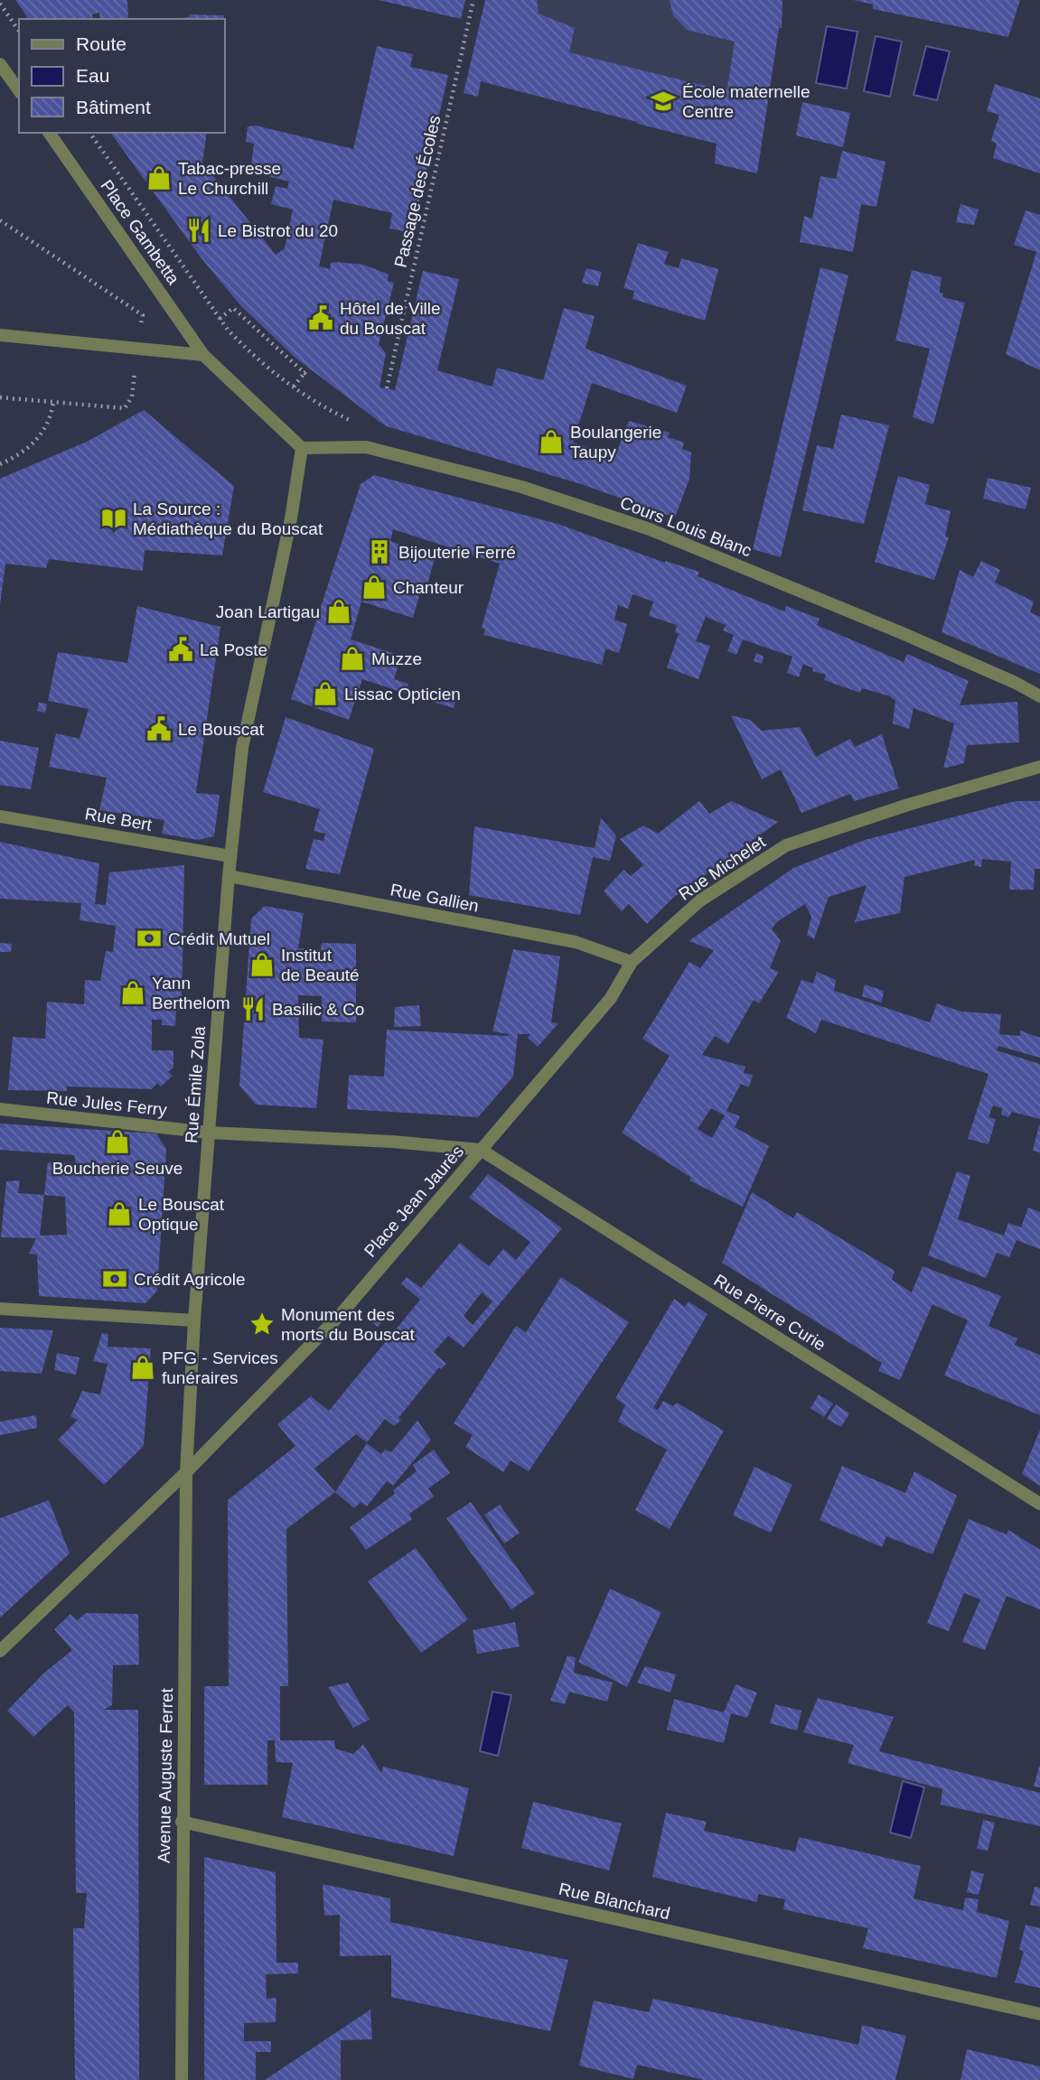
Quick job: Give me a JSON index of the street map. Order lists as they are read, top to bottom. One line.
{"streets":{"street":["Place Gambetta","Cours Louis Blanc","Rue Bert","Rue Michelet","Rue Gallien","Rue Émile Zola","Rue Jules Ferry","Place Jean Jaurès","Rue Pierre Curie","Avenue Auguste Ferret","Rue Blanchard"],"path":["Passage des Écoles"]},"crossings":[["Place Gambetta","Cours Louis Blanc"],["Place Gambetta","Rue Émile Zola"],["Cours Louis Blanc","Rue Émile Zola"],["Rue Bert","Rue Émile Zola"],["Rue Michelet","Rue Gallien"],["Rue Michelet","Place Jean Jaurès"],["Rue Michelet","Rue Pierre Curie"],["Rue Gallien","Rue Émile Zola"],["Rue Émile Zola","Rue Jules Ferry"],["Rue Émile Zola","Place Jean Jaurès"],["Rue Émile Zola","Avenue Auguste Ferret"],["Rue Jules Ferry","Place Jean Jaurès"],["Place Jean Jaurès","Rue Pierre Curie"],["Place Jean Jaurès","Avenue Auguste Ferret"],["Avenue Auguste Ferret","Rue Blanchard"]],"places":{"school or university":["École maternelle Centre"],"shop":["Tabac-presse Le Churchill","Boulangerie Taupy","Chanteur","Joan Lartigau","Muzze","Lissac Opticien","Institut de Beauté","Yann Berthelom","Boucherie Seuve","Le Bouscat Optique","PFG - Services funéraires"],"restaurant":["Le Bistrot du 20","Basilic & Co"],"public building":["Hôtel de Ville du Bouscat","La Poste","Le Bouscat"],"library":["La Source : Médiathèque du Bouscat"],"building":["Bijouterie Ferré"],"bank":["Crédit Mutuel","Crédit Agricole"],"place":["Monument des morts du Bouscat"]},"legend":["Route","Eau","Bâtiment"]}
